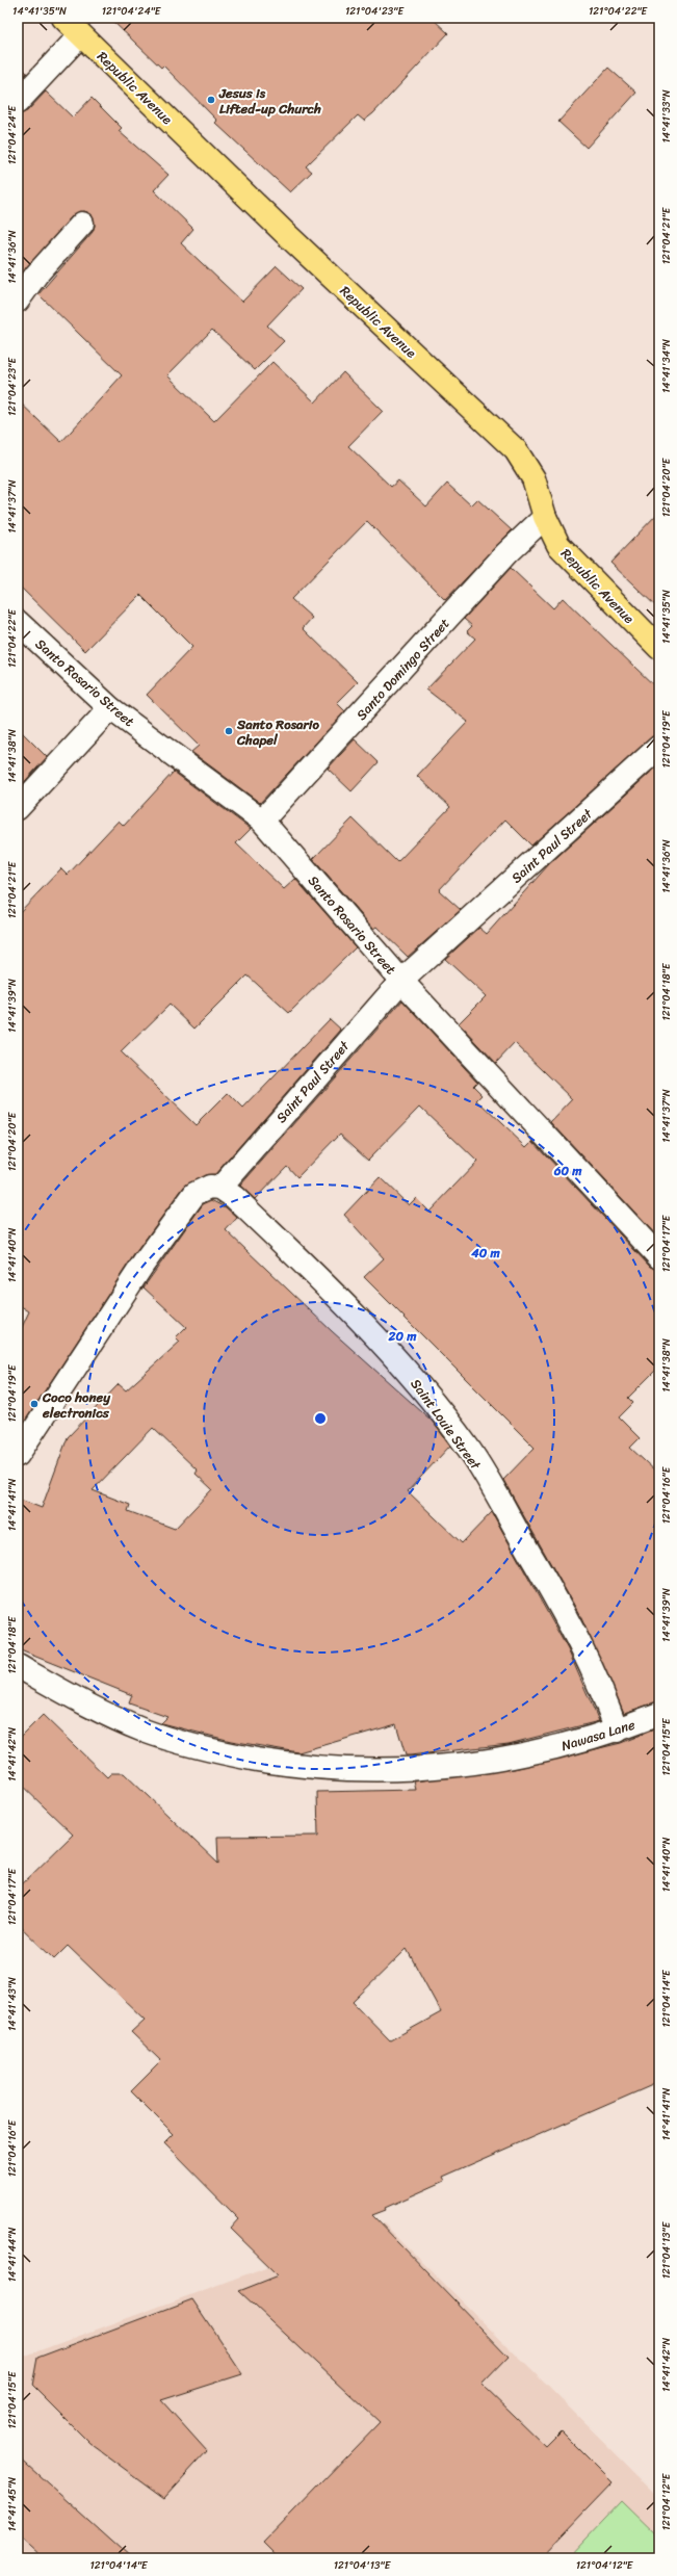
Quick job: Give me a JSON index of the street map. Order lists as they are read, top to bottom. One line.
{"streets":{"main road":["Republic Avenue"],"street":["Santo Domingo Street","Santo Rosario Street","Saint Paul Street","Saint Louie Street","Nawasa Lane"]},"crossings":[["Republic Avenue","Santo Domingo Street"],["Santo Domingo Street","Santo Rosario Street"],["Santo Rosario Street","Saint Paul Street"],["Saint Paul Street","Saint Louie Street"],["Saint Louie Street","Nawasa Lane"]],"places":["Jesus is Lifted-up Church","Santo Rosario Chapel","Coco honey electronics"],"coordinates":["14°41'35\"N","121°04'24\"E","121°04'23\"E","121°04'22\"E","14°41'33\"N","121°04'21\"E","14°41'36\"N","14°41'34\"N","121°04'20\"E","14°41'37\"N","121°04'19\"E","14°41'38\"N","121°04'18\"E","14°41'39\"N","121°04'17\"E","14°41'40\"N","121°04'16\"E","14°41'41\"N","121°04'15\"E","14°41'42\"N","121°04'14\"E","14°41'43\"N","121°04'13\"E","14°41'44\"N","121°04'12\"E","14°41'45\"N"],"rings":["60 m","40 m","20 m"]}
